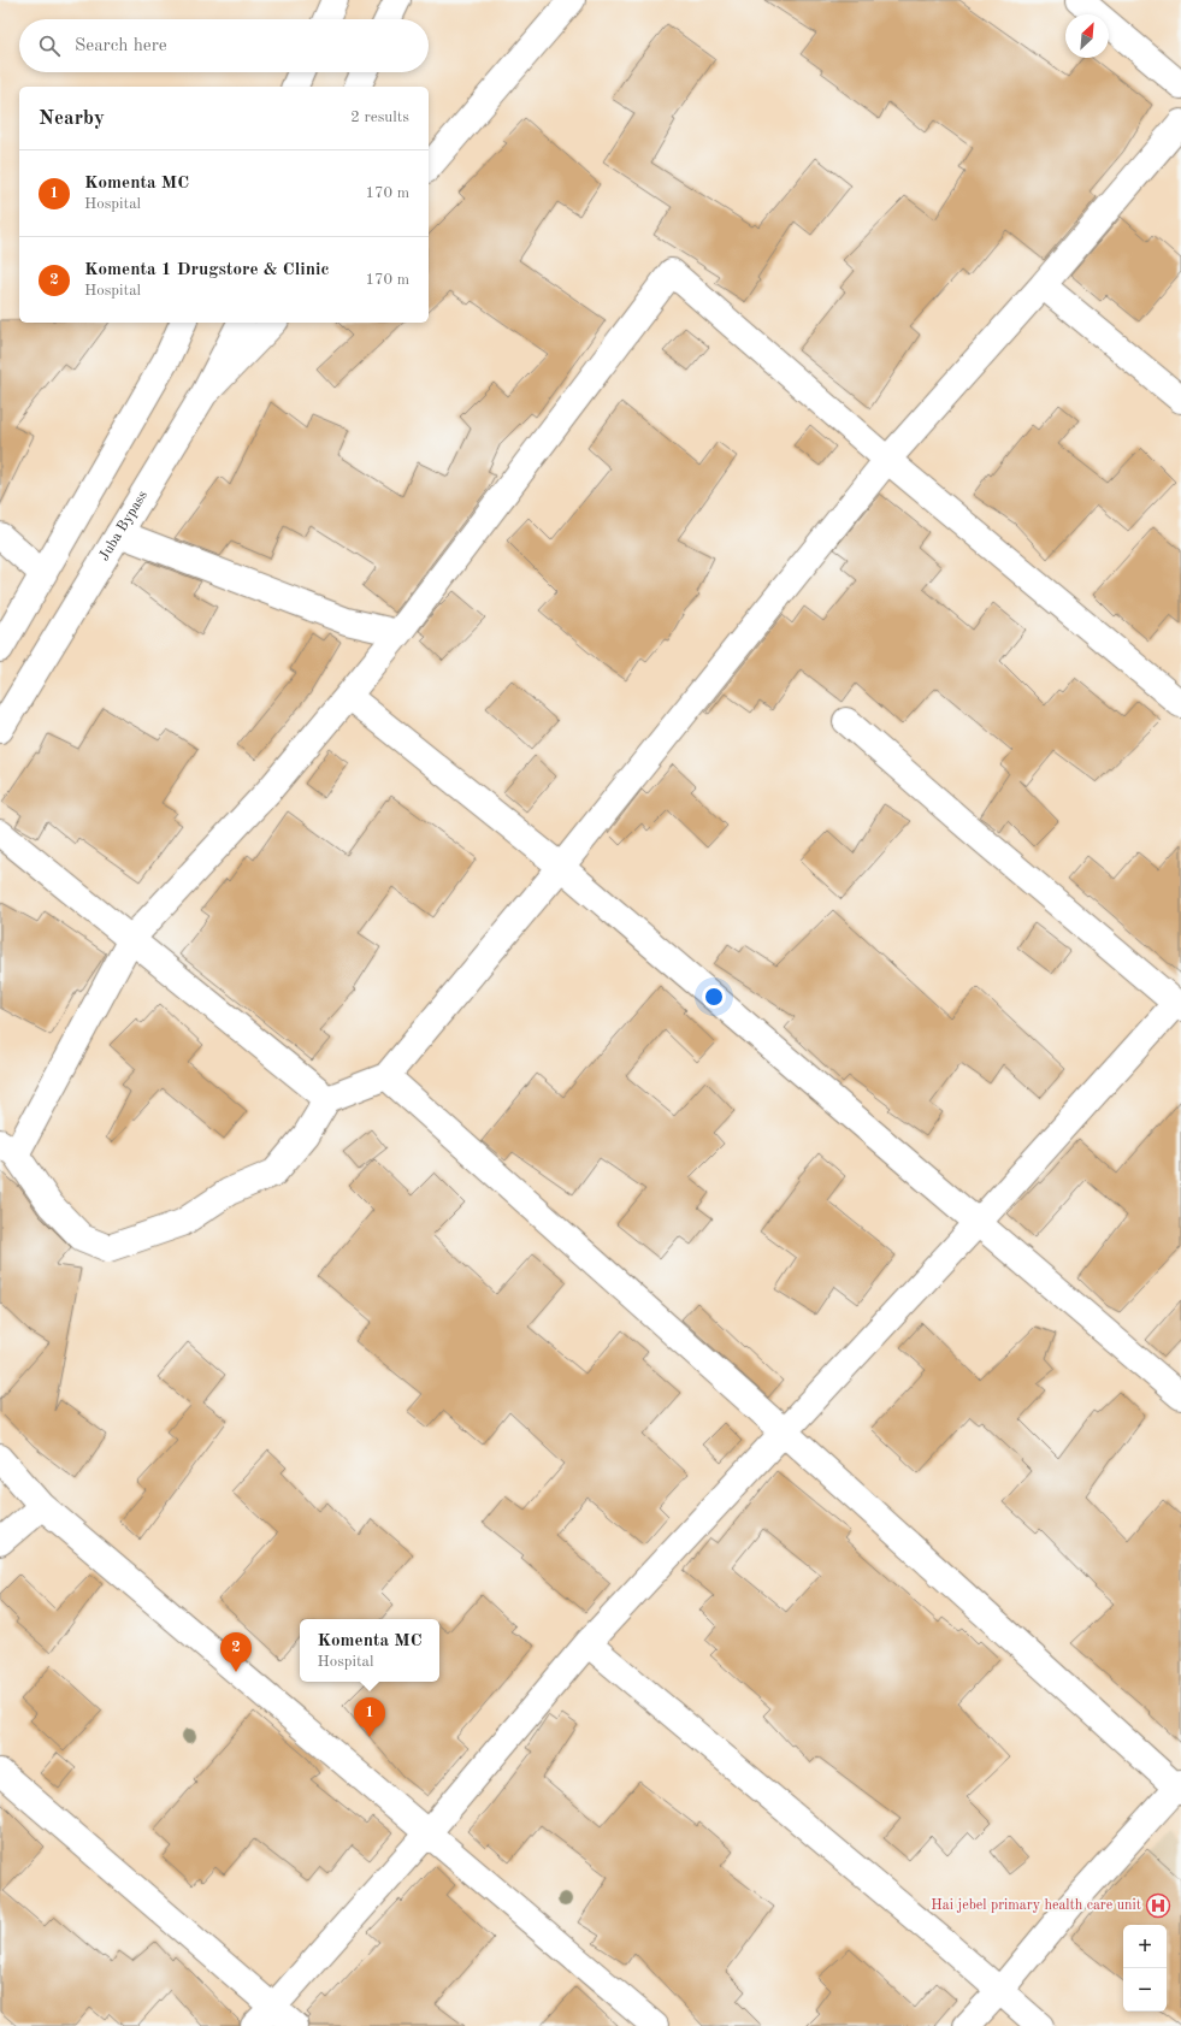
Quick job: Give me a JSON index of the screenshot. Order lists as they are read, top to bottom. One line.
{"streets":{"street":["Juba Bypass"]},"places":{"hospital":["Hai jebel primary health care unit"]},"north":"top right","page":{"search":"Search here","heading":["Nearby","2 results"],"list":[{"mark":"1","name":"Komenta MC","note":"Hospital","value":"170 m"},{"mark":"2","name":"Komenta 1 Drugstore & Clinic","note":"Hospital","value":"170 m"}],"popup":["Komenta MC","Hospital"],"pins":["2","1"],"map_buttons":["+","−"]}}
